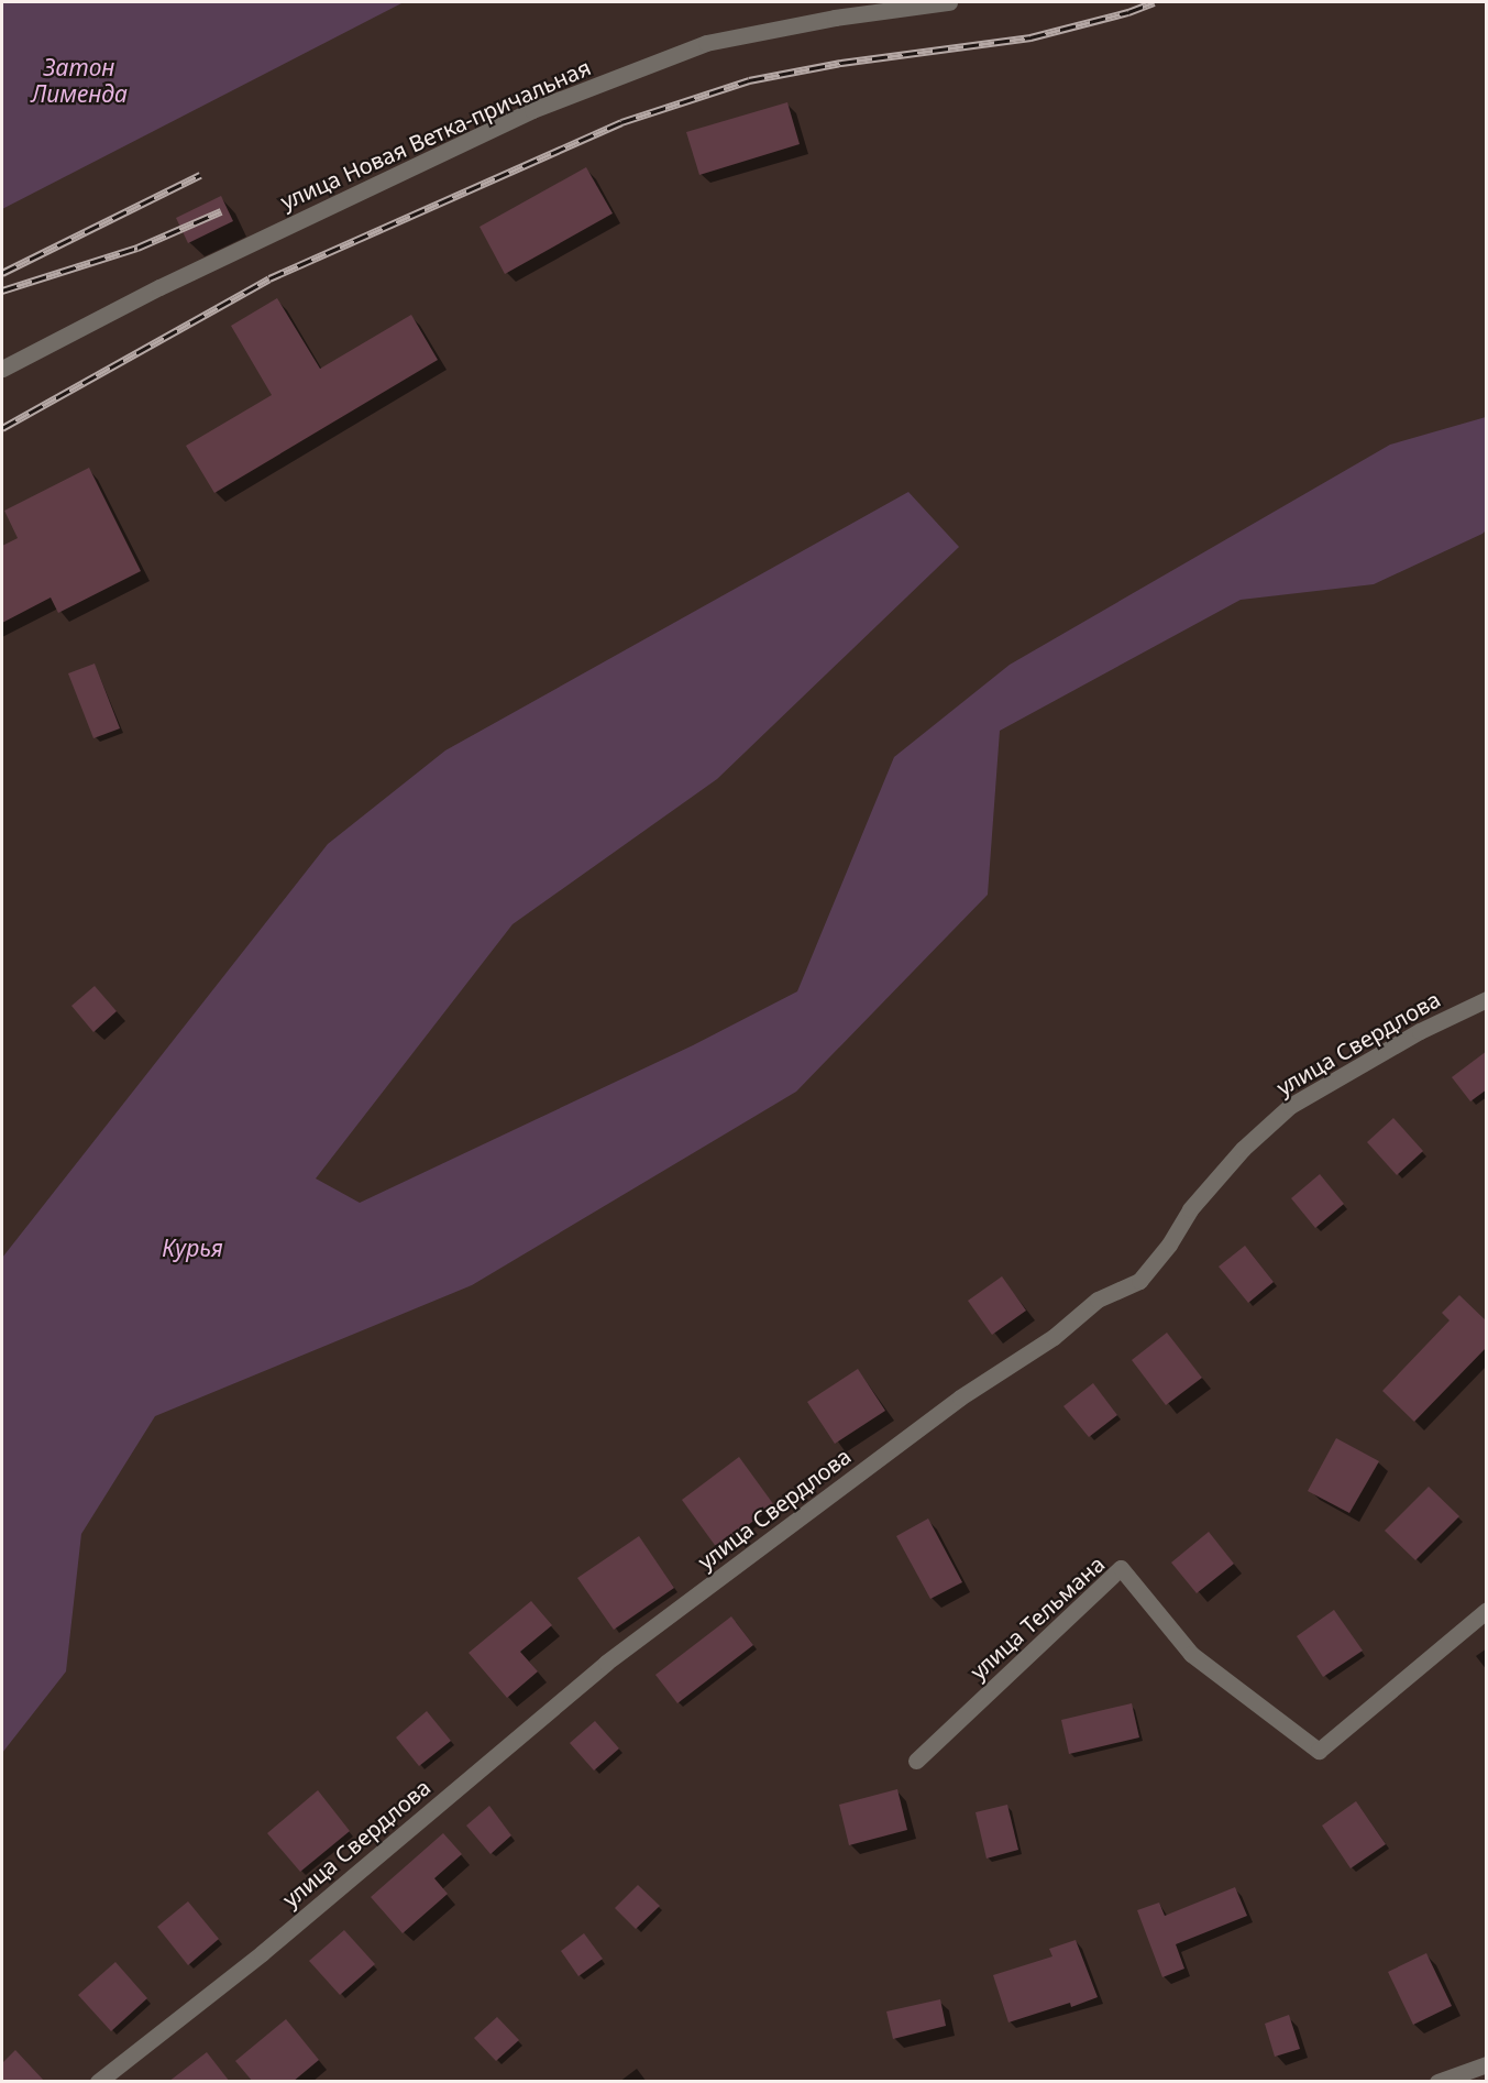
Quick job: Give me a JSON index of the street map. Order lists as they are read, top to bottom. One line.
{"streets":{"street":["улица Новая Ветка-причальная","улица Свердлова","улица Тельмана"]},"water":["Затон Лименда","Курья"]}
